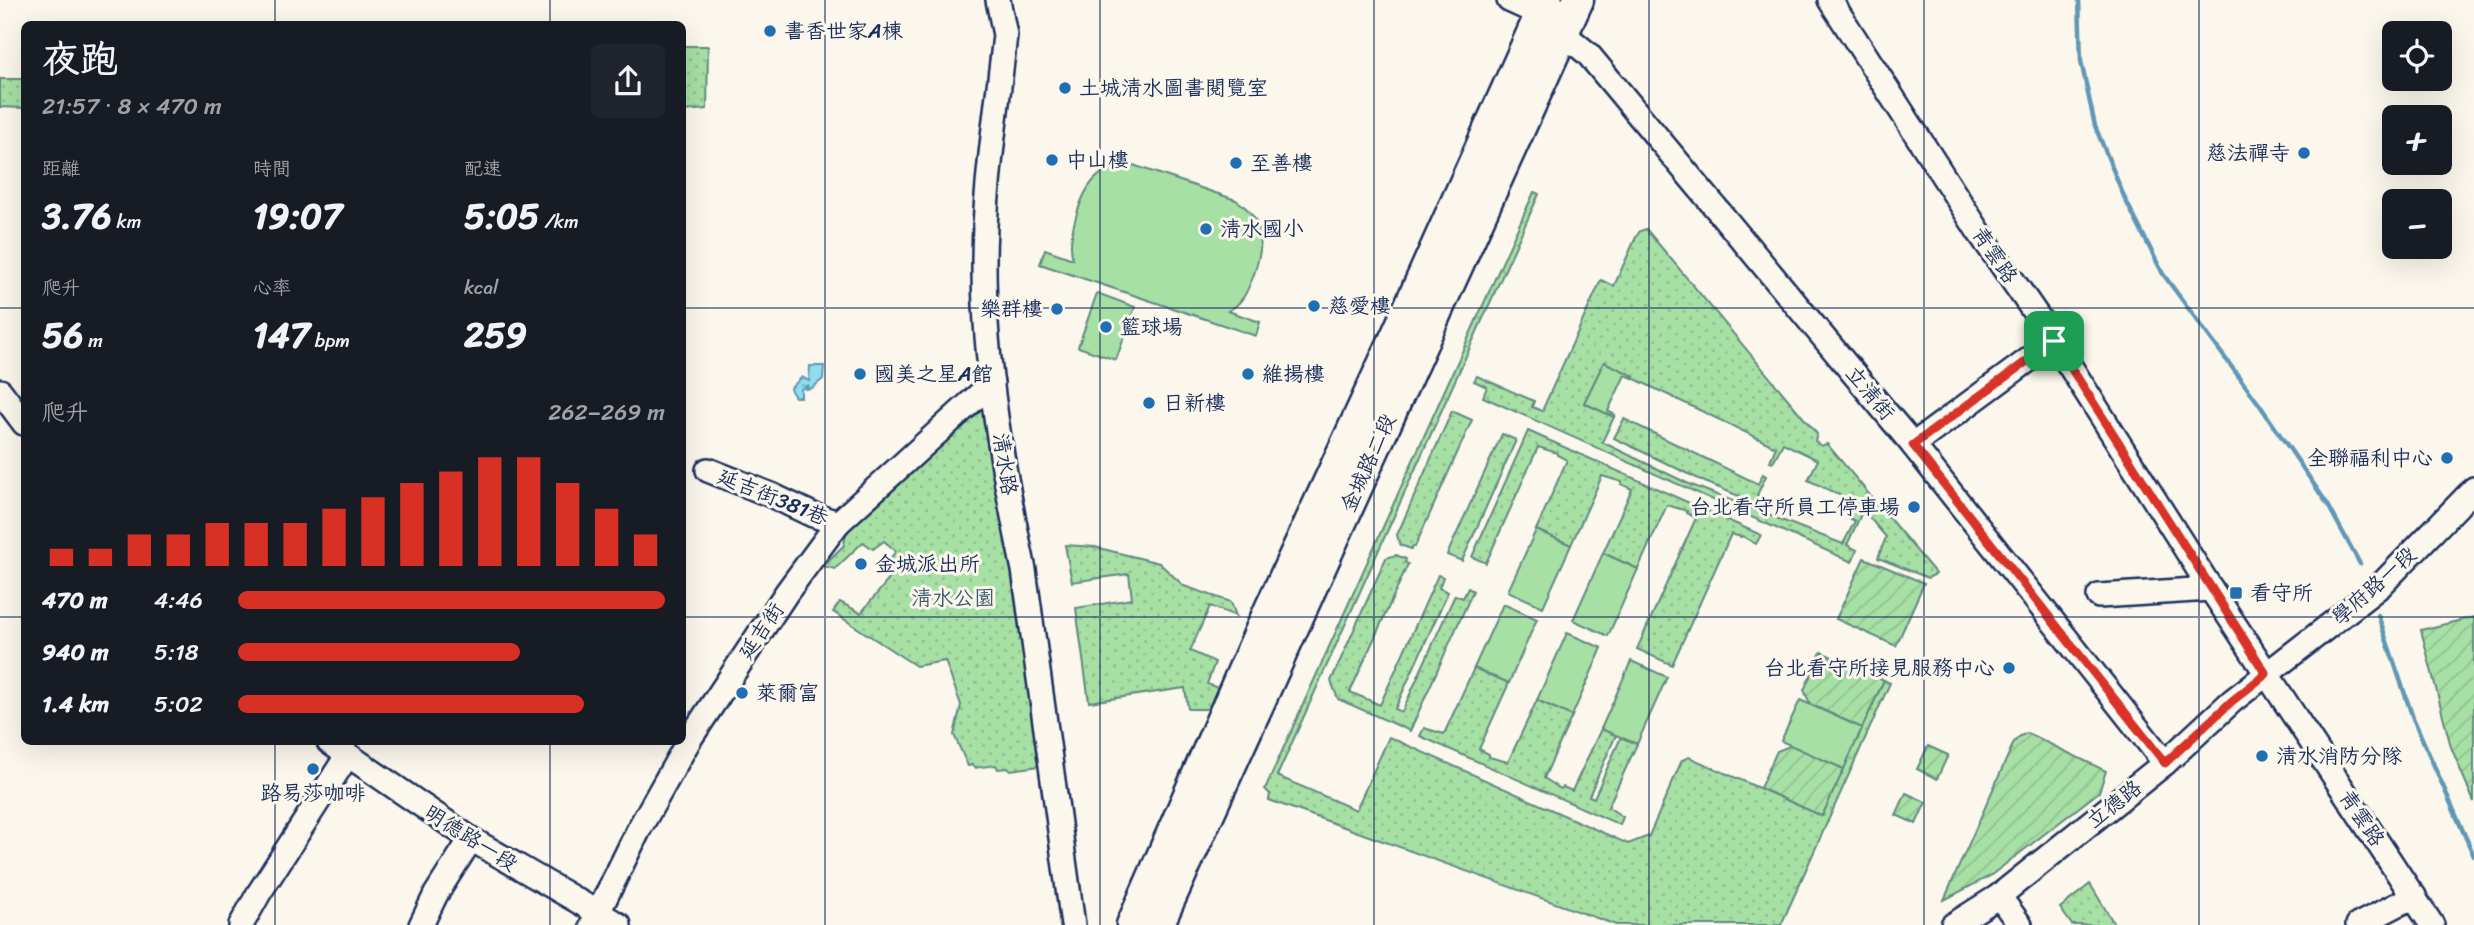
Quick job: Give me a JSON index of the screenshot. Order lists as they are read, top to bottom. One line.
{"streets":{"main road":["金城路二段"],"street":["青雲路","立清街","清水路","延吉街381巷","學府路一段","延吉街","立德路","明德路一段"]},"crossings":[["青雲路","學府路一段"],["青雲路","立德路"],["立清街","金城路二段"],["立清街","立德路"],["清水路","延吉街"],["延吉街381巷","延吉街"],["學府路一段","立德路"],["延吉街","明德路一段"]],"parks":["清水公園"],"places":{"other":["書香世家A棟","土城清水圖書閱覽室","慈法禪寺","中山樓","至善樓","清水國小","慈愛樓","樂群樓","籃球場","國美之星A館","維揚樓","日新樓","全聯福利中心","台北看守所員工停車場","金城派出所","台北看守所接見服務中心","萊爾富","清水消防分隊","路易莎咖啡"],"transit":["看守所"]},"page":{"map_buttons":["+","−"],"heading":["夜跑","21:57 · 8 × 470 m"],"stats":[["距離","3.76 km"],["時間","19:07"],["配速","5:05 /km"],["爬升","56 m"],["心率","147 bpm"],["kcal","259"]],"chart":["爬升","262–269 m"],"list":[{"name":"470 m","note":"4:46"},{"name":"940 m","note":"5:18"},{"name":"1.4 km","note":"5:02"}]}}
